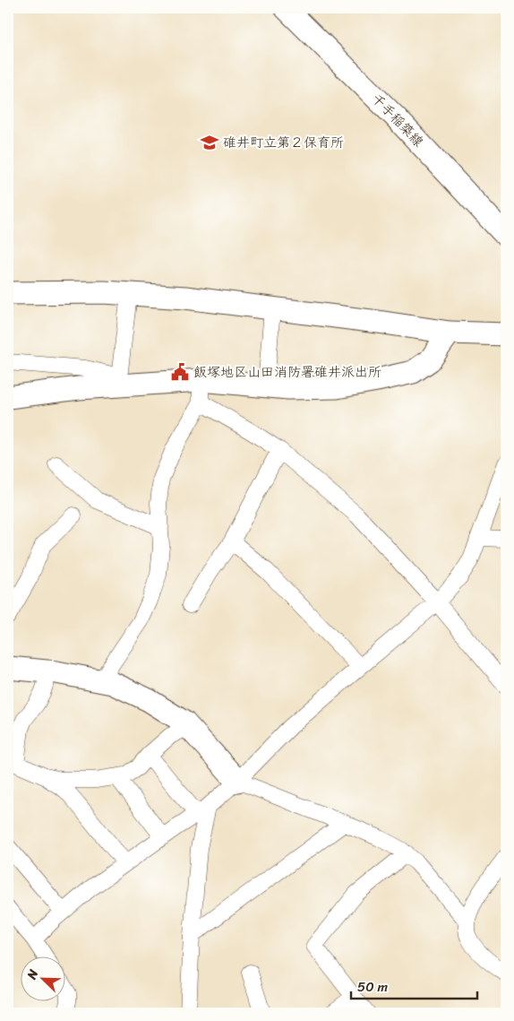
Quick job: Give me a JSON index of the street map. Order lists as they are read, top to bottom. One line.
{"streets":{"street":["千手稲築線"]},"places":{"school or university":["碓井町立第２保育所"],"public building":["飯塚地区山田消防署碓井派出所"]},"scale_bar":"50 m","north":"top left"}
